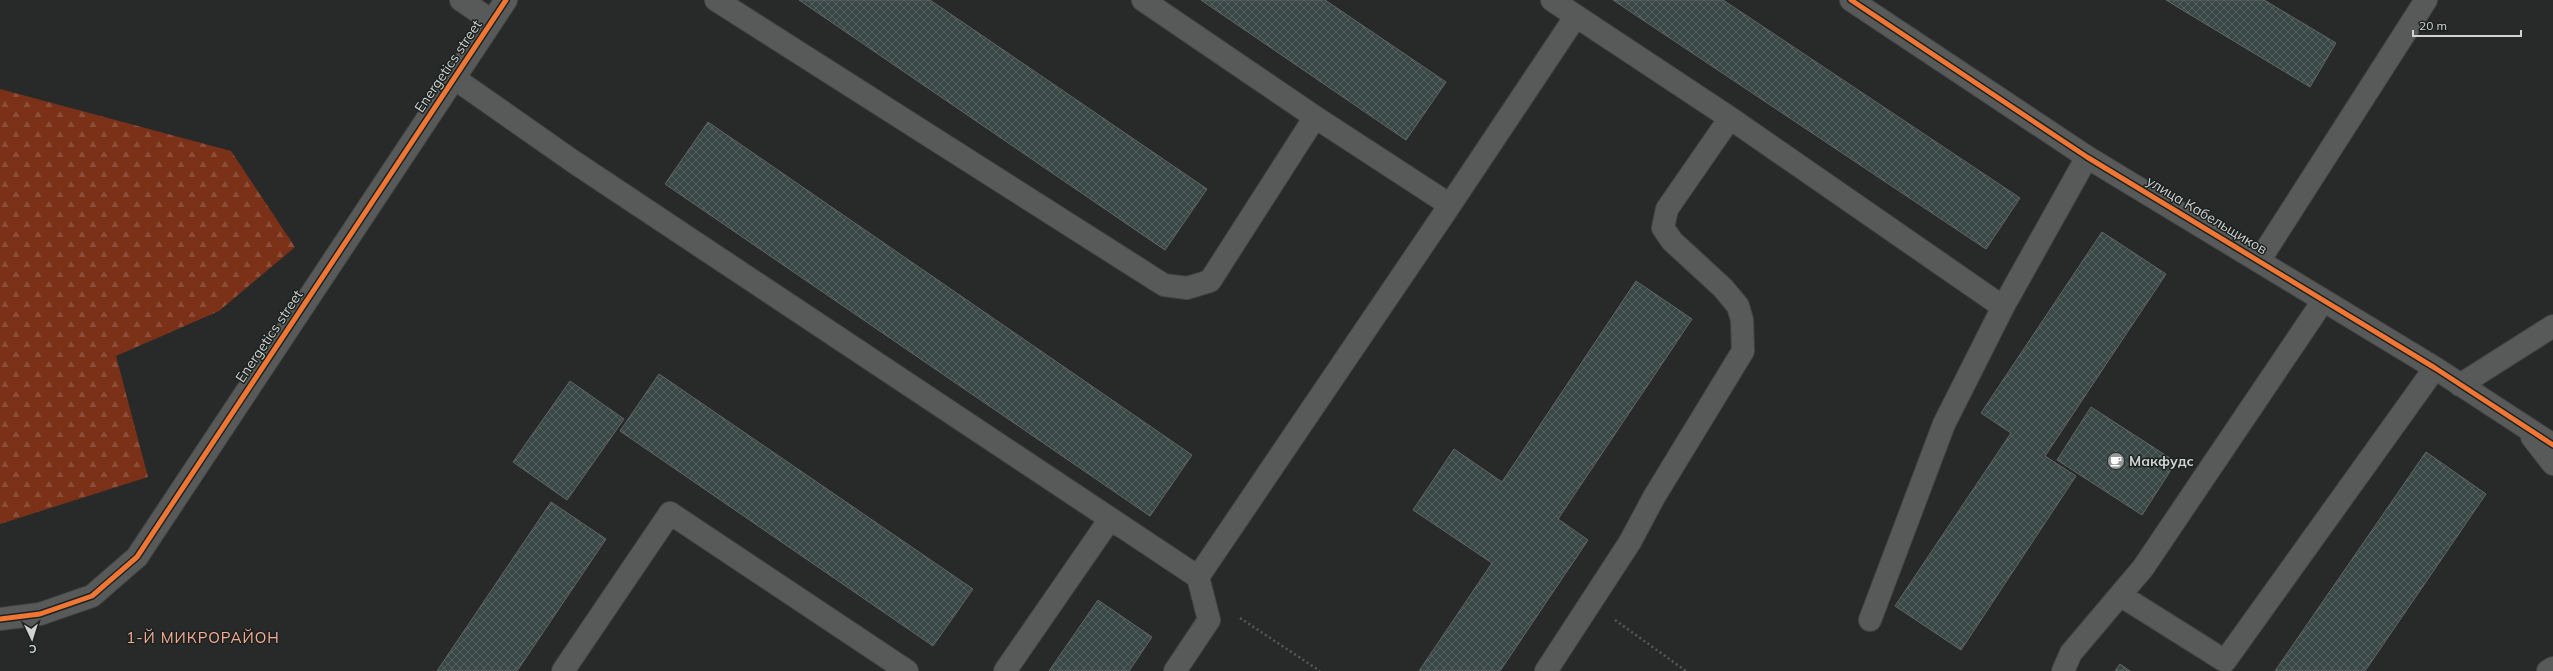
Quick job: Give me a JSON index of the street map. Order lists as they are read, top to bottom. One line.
{"streets":{"street":["Energetics street","улица Кабельщиков"]},"districts":["1-Й МИКРОРАЙОН"],"places":{"cafe":["Макфудс"]},"scale_bar":"20 m","north":"bottom"}
